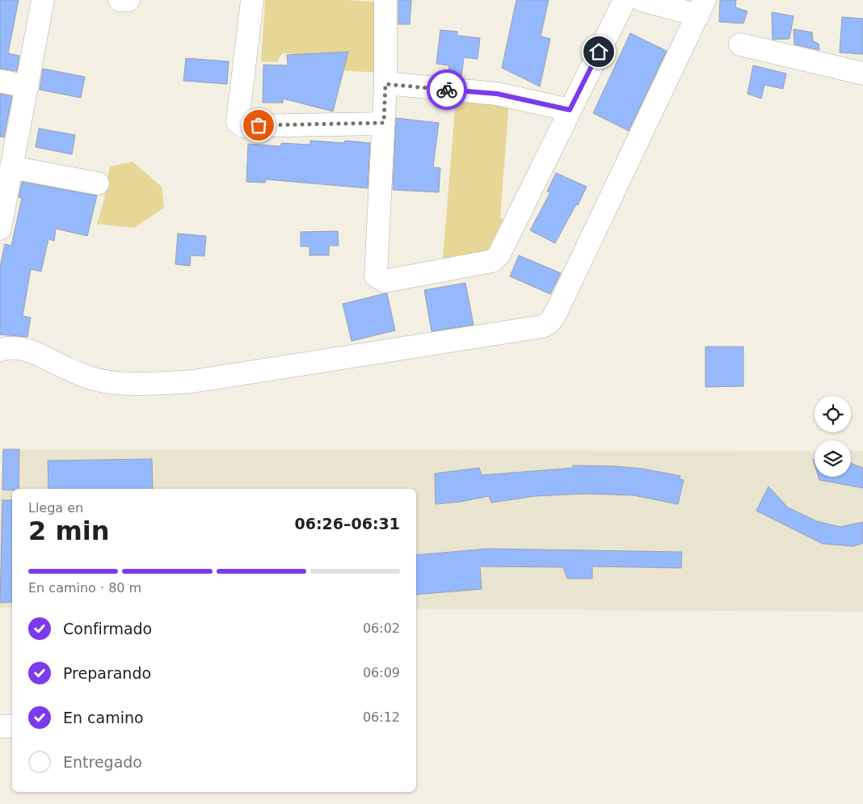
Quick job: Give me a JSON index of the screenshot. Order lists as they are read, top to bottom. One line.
{"page":{"heading":["2 min","Llega en","06:26–06:31"],"bar":"En camino · 80 m","list":[["Confirmado","06:02"],["Preparando","06:09"],["En camino","06:12"],"Entregado"]}}
